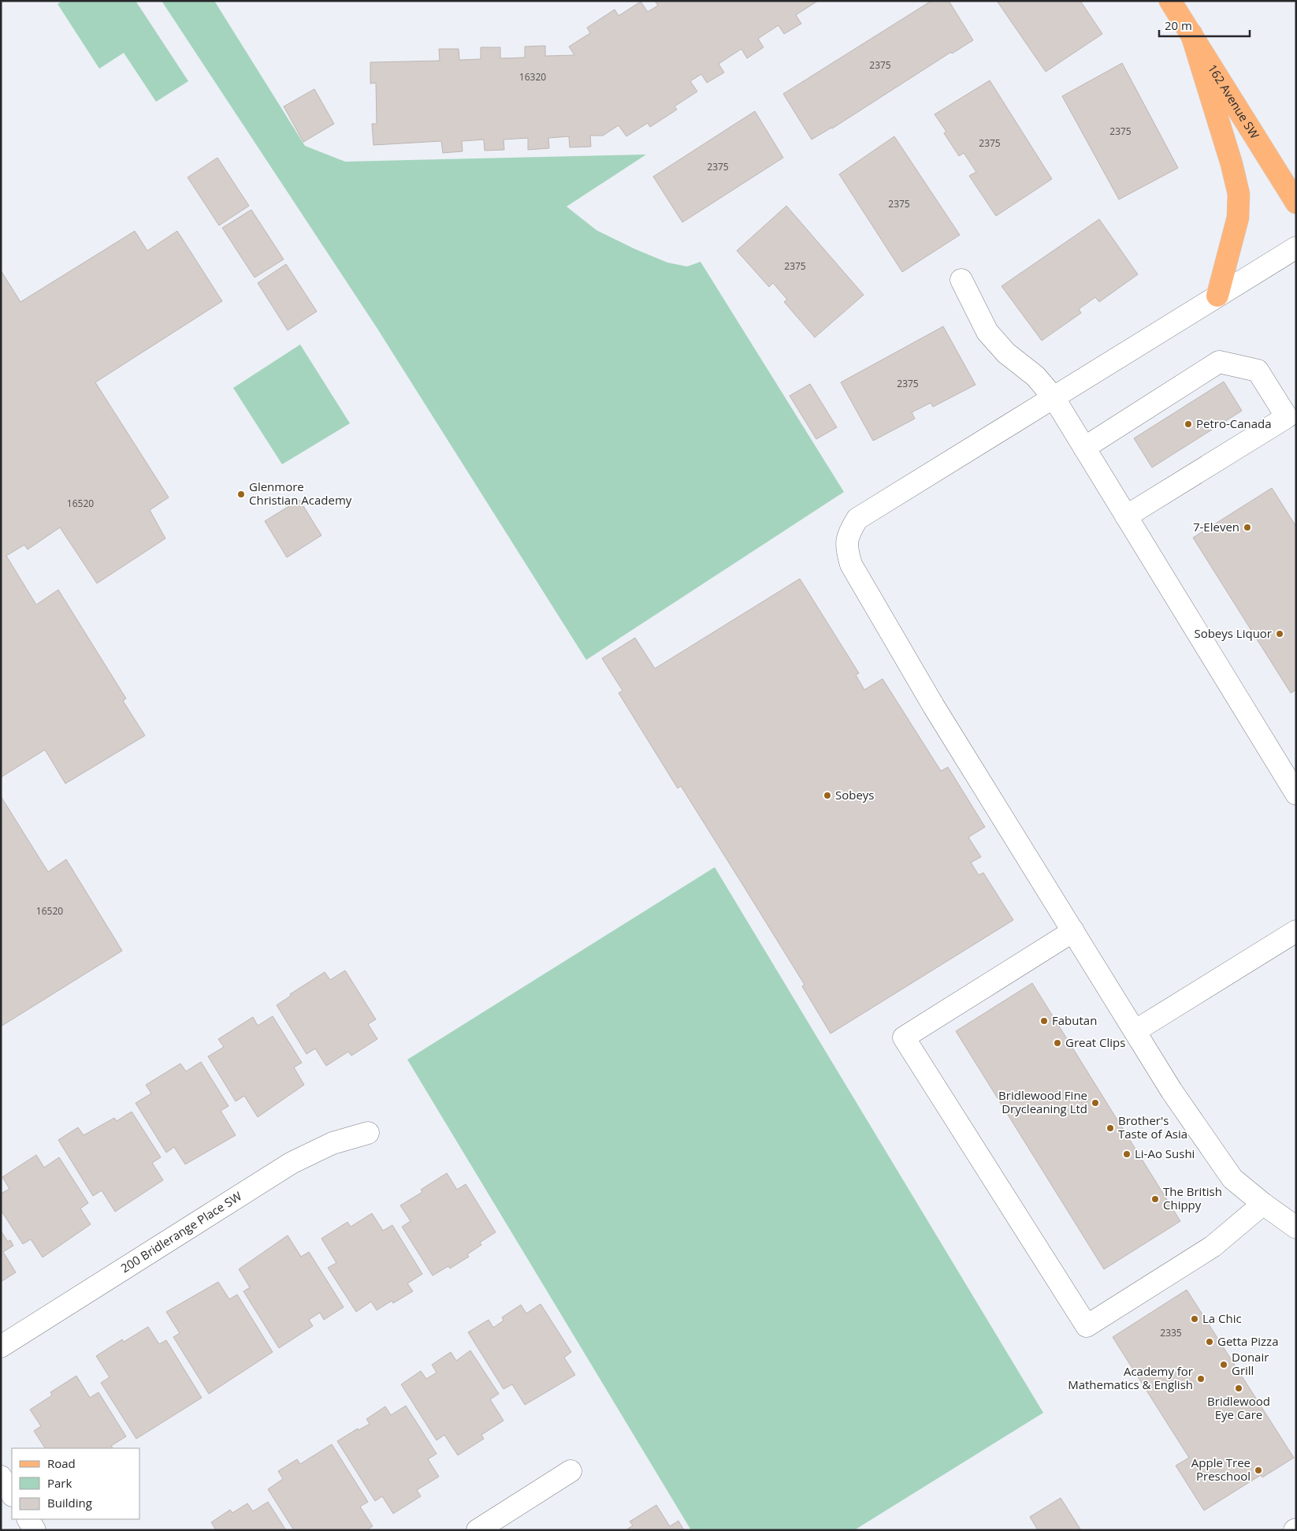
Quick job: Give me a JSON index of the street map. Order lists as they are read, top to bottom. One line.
{"streets":{"main road":["162 Avenue SW"],"street":["200 Bridlerange Place SW"]},"places":["Petro-Canada","Glenmore Christian Academy","7-Eleven","Sobeys Liquor","Sobeys","Fabutan","Great Clips","Bridlewood Fine Drycleaning Ltd","Brother's Taste of Asia","Li-Ao Sushi","The British Chippy","La Chic","Getta Pizza","Donair Grill","Academy for Mathematics & English","Bridlewood Eye Care","Apple Tree Preschool"],"house_numbers":["2375","16320","2375","2375","2375","2375","2375","2375","16520","16520","2335"],"legend":["Road","Park","Building"],"scale_bar":"20 m"}
